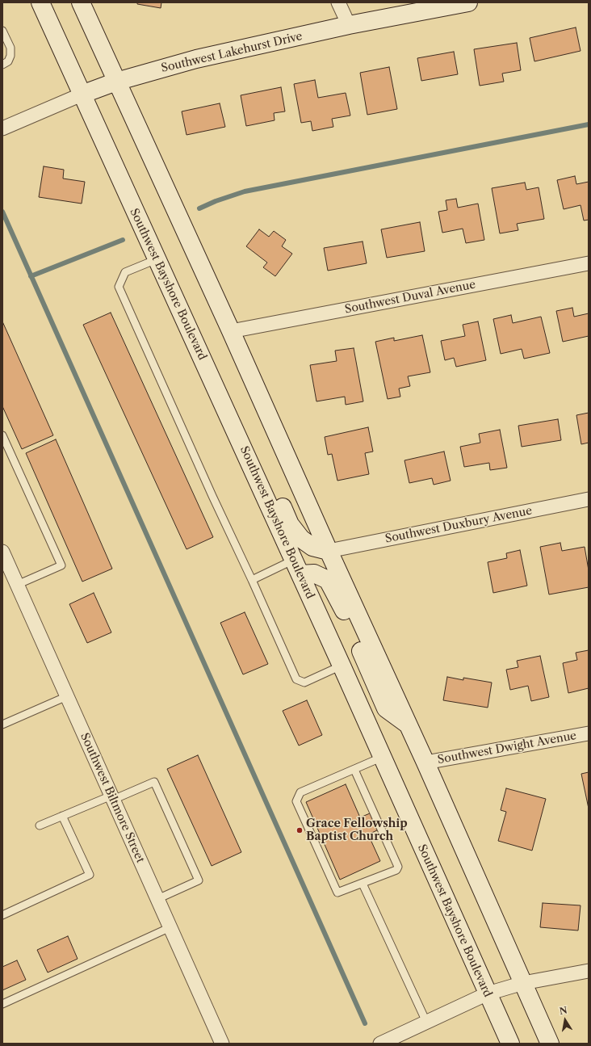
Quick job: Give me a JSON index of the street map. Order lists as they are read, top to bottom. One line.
{"streets":{"main road":["Southwest Lakehurst Drive","Southwest Bayshore Boulevard"],"street":["Southwest Duval Avenue","Southwest Duxbury Avenue","Southwest Dwight Avenue","Southwest Biltmore Street"]},"crossings":[["Southwest Lakehurst Drive","Southwest Bayshore Boulevard"]],"places":["Grace Fellowship Baptist Church"],"north":"top"}
